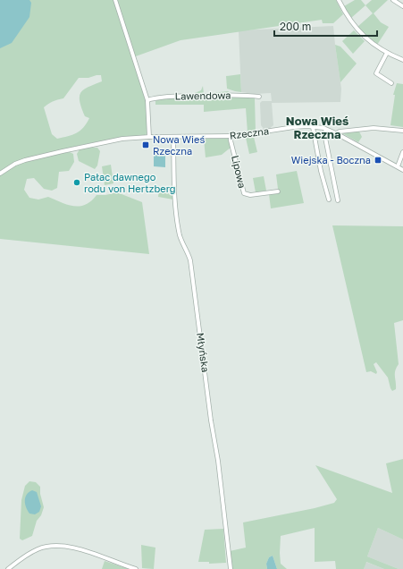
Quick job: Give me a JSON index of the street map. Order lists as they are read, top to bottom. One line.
{"streets":{"street":["Lawendowa","Rzeczna","Lipowa","Młyńska"]},"crossings":[["Rzeczna","Lipowa"],["Rzeczna","Młyńska"]],"districts":["Nowa Wieś Rzeczna"],"places":{"transit":["Nowa Wieś Rzeczna","Wiejska - Boczna"],"other":["Pałac dawnego rodu von Hertzberg"]},"scale_bar":"200 m"}
